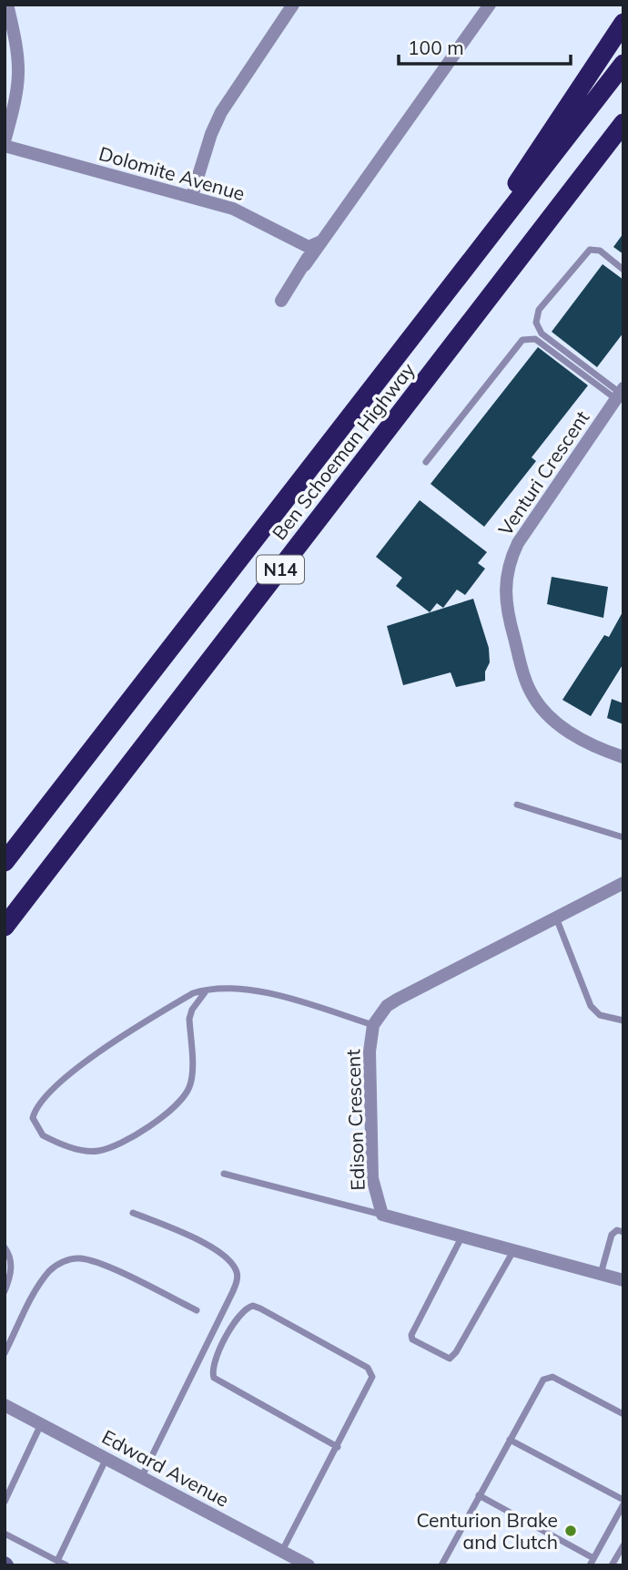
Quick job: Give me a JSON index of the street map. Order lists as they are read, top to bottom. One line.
{"streets":{"highway":["Ben Schoeman Highway","N14"],"street":["Dolomite Avenue","Venturi Crescent","Edison Crescent","Edward Avenue"]},"places":["Centurion Brake and Clutch"],"scale_bar":"100 m"}
